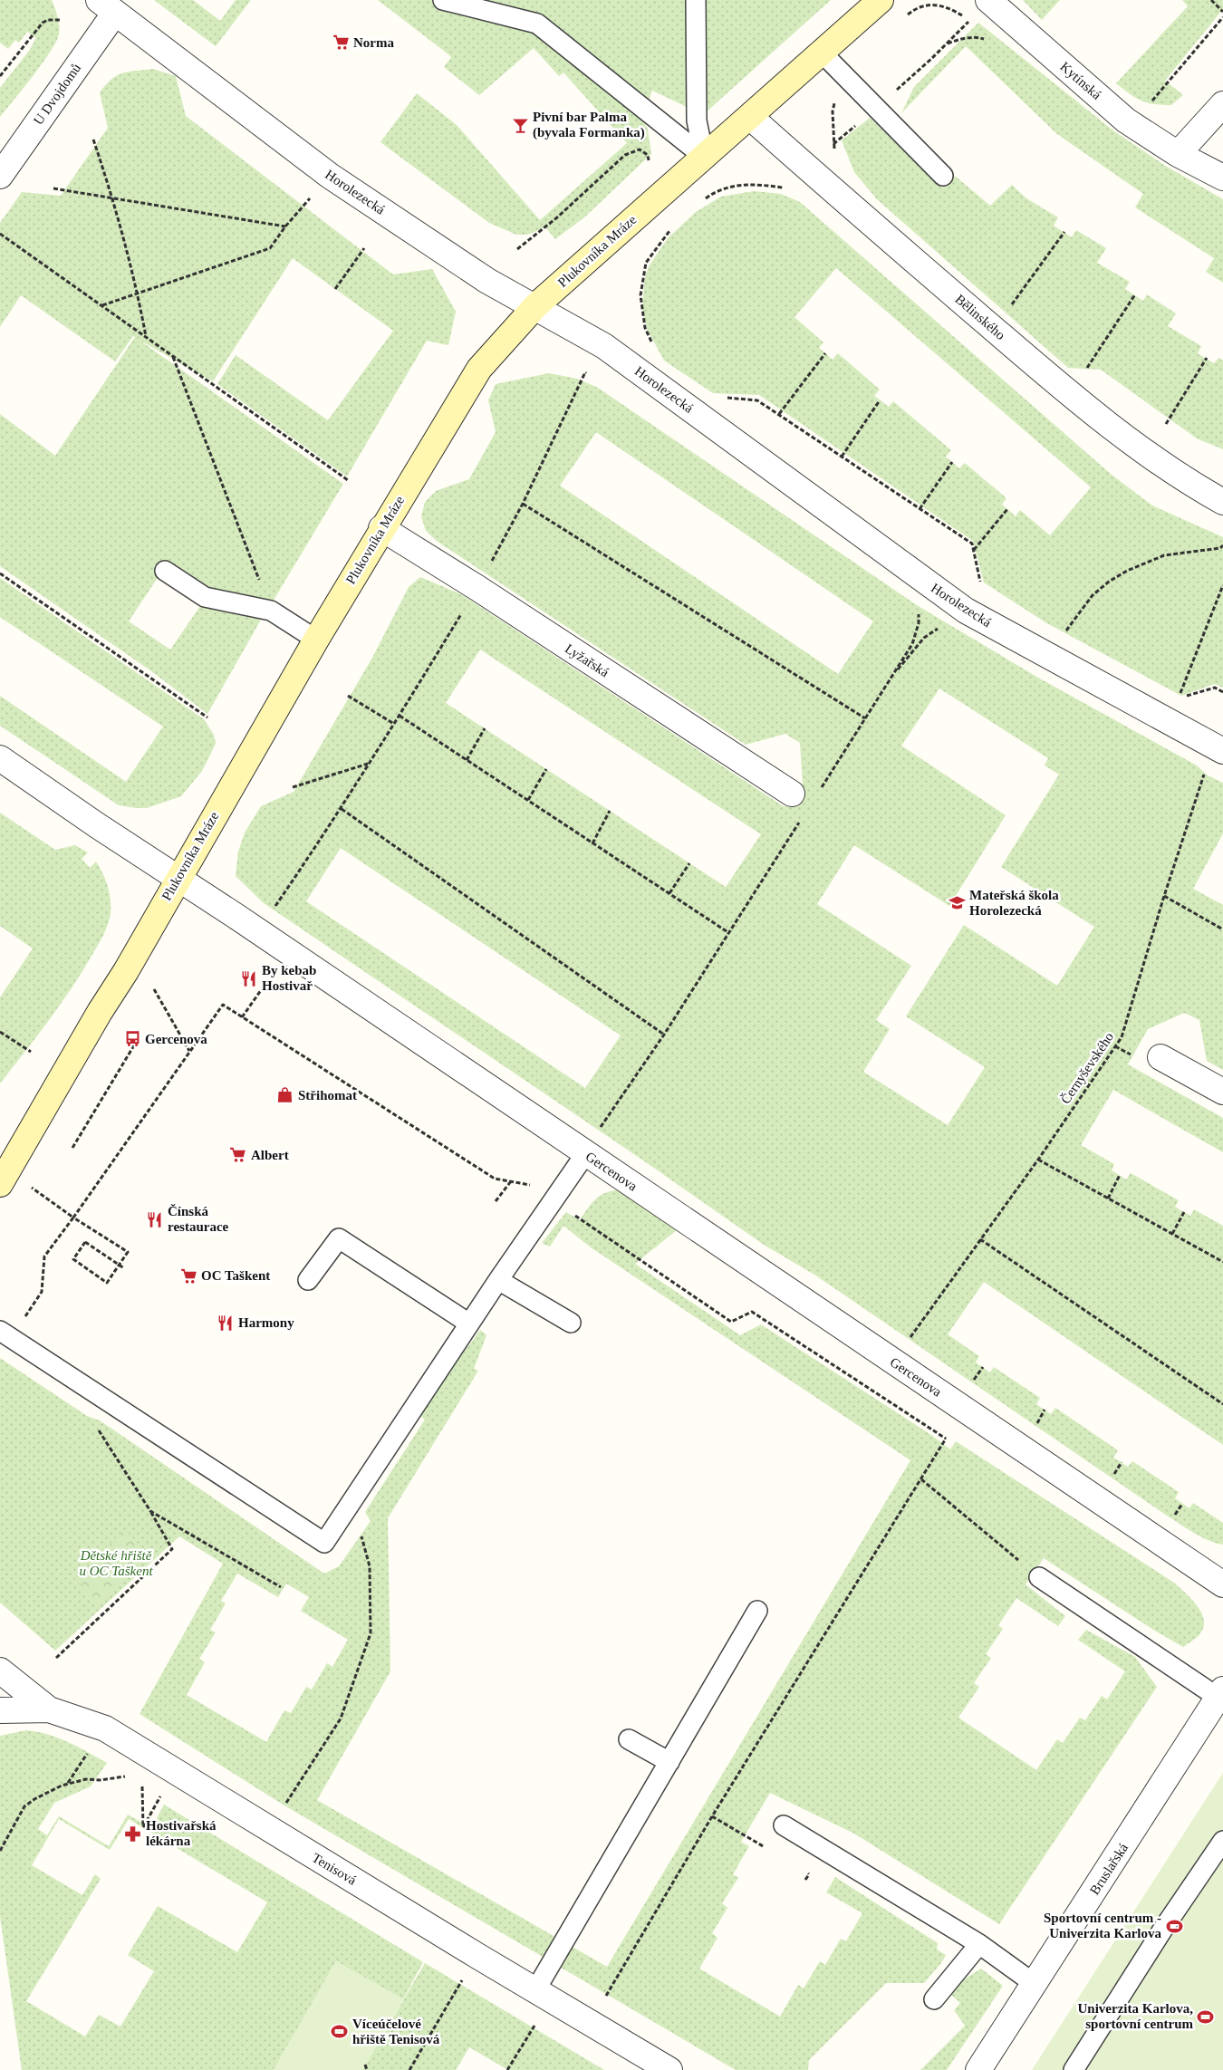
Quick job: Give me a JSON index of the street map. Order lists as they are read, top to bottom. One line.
{"streets":{"street":["Kytínská","U Dvojdomů","Horolezecká","Plukovníka Mráze","Bělinského","Lyžařská","Gercenova","Tenisová","Bruslařská"],"path":["Černyševského"]},"crossings":[["U Dvojdomů","Horolezecká"],["Horolezecká","Plukovníka Mráze"],["Plukovníka Mráze","Bělinského"],["Plukovníka Mráze","Lyžařská"],["Plukovníka Mráze","Gercenova"]],"parks":["Dětské hřiště u OC Taškent"],"places":{"supermarket":["Norma","Albert","OC Taškent"],"bar":["Pivní bar Palma (byvala Formanka)"],"school or university":["Mateřská škola Horolezecká"],"restaurant":["By kebab Hostivař","Čínská restaurace","Harmony"],"bus stop":["Gercenova"],"shop":["Střihomat"],"pharmacy":["Hostivařská lékárna"],"sports":["Sportovní centrum - Univerzita Karlova","Univerzita Karlova, sportovní centrum","Víceúčelové hřiště Tenisová"]}}
